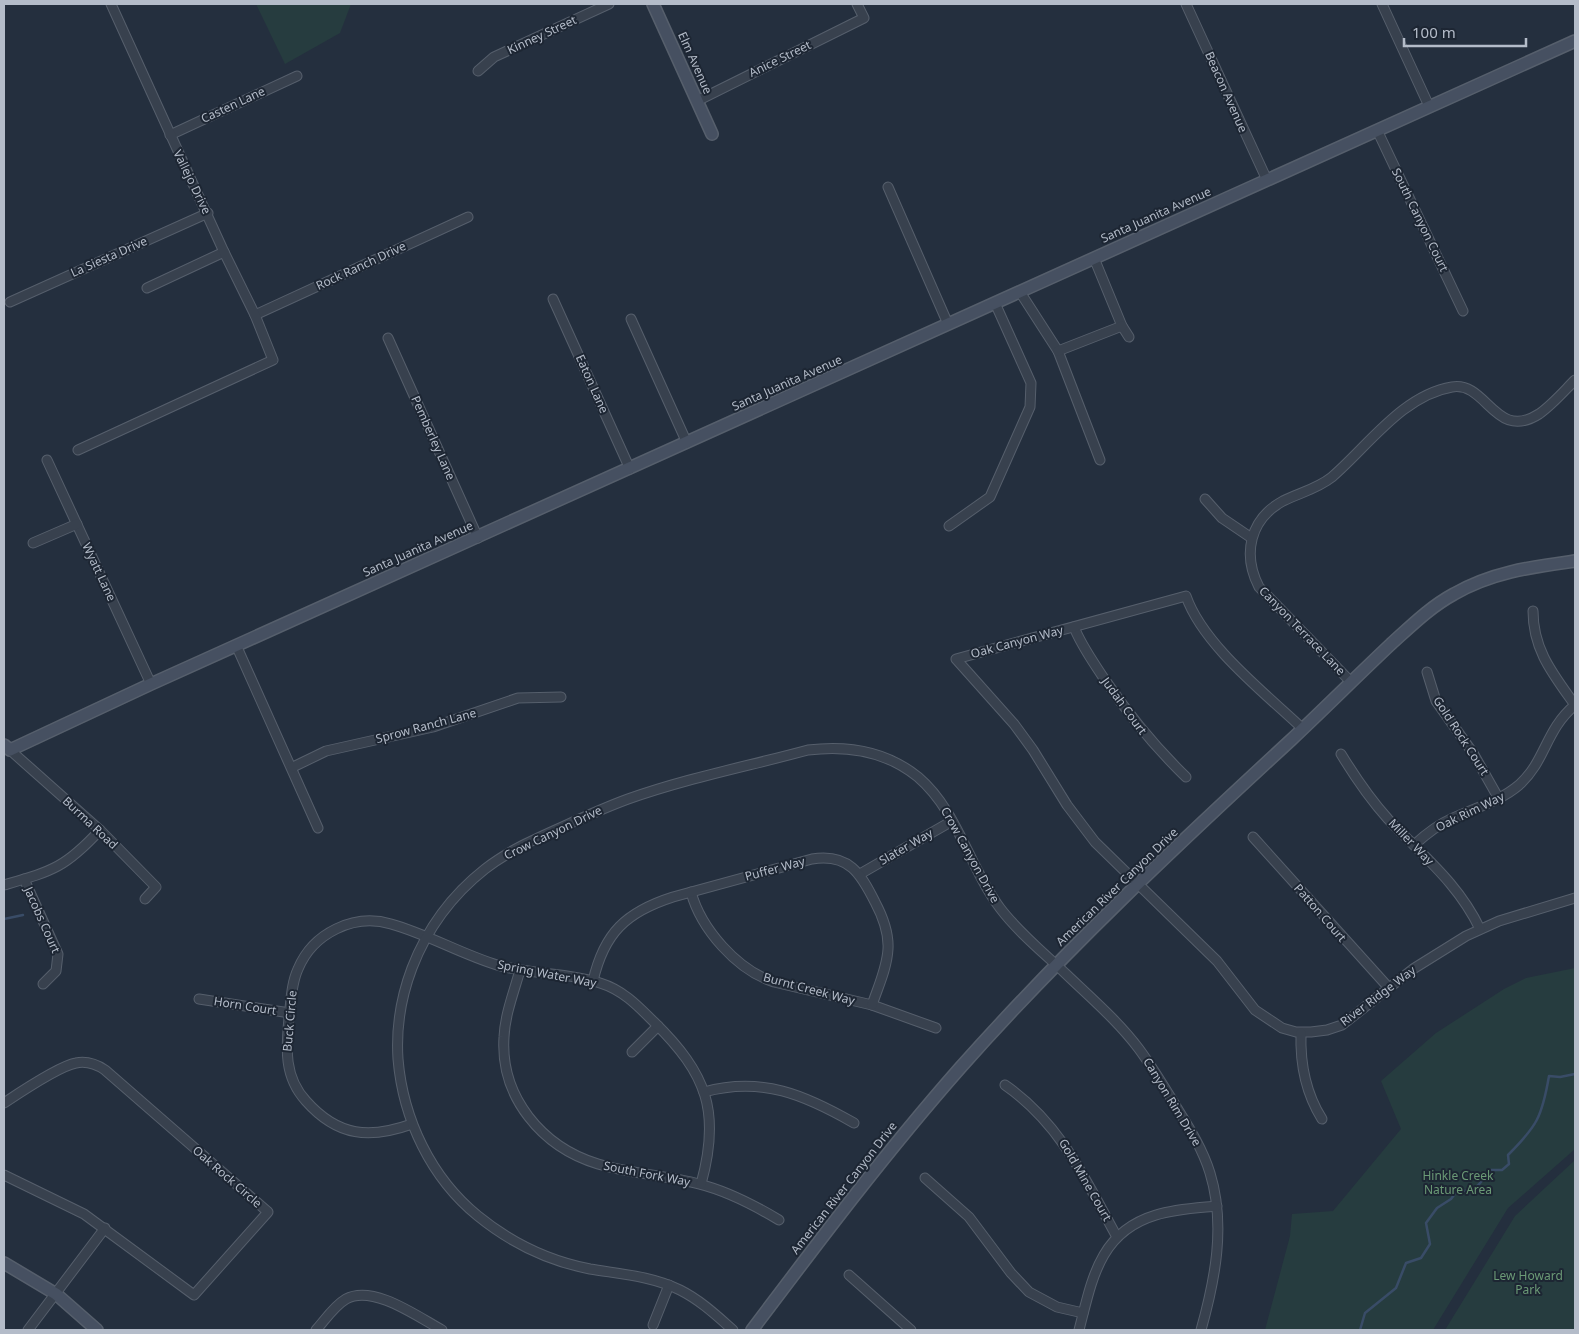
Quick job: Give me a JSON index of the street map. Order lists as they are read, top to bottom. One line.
{"streets":{"street":["Kinney Street","Anice Street","Elm Avenue","Beacon Avenue","Casten Lane","Vallejo Drive","Santa Juanita Avenue","South Canyon Court","La Siesta Drive","Rock Ranch Drive","Eaton Lane","Pemberley Lane","Wyatt Lane","Canyon Terrace Lane","Oak Canyon Way","Judah Court","Sprow Ranch Lane","Gold Rock Court","Oak Rim Way","Burma Road","Crow Canyon Drive","Miller Way","Slater Way","Puffer Way","American River Canyon Drive","Patton Court","Jacobs Court","Spring Water Way","Burnt Creek Way","River Ridge Way","Horn Court","Buck Circle","Canyon Rim Drive","South Fork Way","Oak Rock Circle","Gold Mine Court"]},"crossings":[["Anice Street","Elm Avenue"],["Beacon Avenue","Santa Juanita Avenue"],["Casten Lane","Vallejo Drive"],["Vallejo Drive","La Siesta Drive"],["Vallejo Drive","Rock Ranch Drive"],["Santa Juanita Avenue","South Canyon Court"],["Santa Juanita Avenue","Eaton Lane"],["Santa Juanita Avenue","Pemberley Lane"],["Santa Juanita Avenue","Wyatt Lane"],["Santa Juanita Avenue","Burma Road"],["Canyon Terrace Lane","American River Canyon Drive"],["Oak Canyon Way","Judah Court"],["Oak Canyon Way","American River Canyon Drive"],["Oak Canyon Way","River Ridge Way"],["Gold Rock Court","Oak Rim Way"],["Oak Rim Way","Miller Way"],["Crow Canyon Drive","Slater Way"],["Crow Canyon Drive","American River Canyon Drive"],["Crow Canyon Drive","Spring Water Way"],["Crow Canyon Drive","Buck Circle"],["Crow Canyon Drive","Canyon Rim Drive"],["Miller Way","River Ridge Way"],["Slater Way","Puffer Way"],["Puffer Way","Spring Water Way"],["Puffer Way","Burnt Creek Way"],["American River Canyon Drive","River Ridge Way"],["American River Canyon Drive","Canyon Rim Drive"],["Patton Court","River Ridge Way"],["Spring Water Way","Buck Circle"],["Spring Water Way","South Fork Way"],["Horn Court","Buck Circle"]],"parks":["Hinkle Creek Nature Area","Lew Howard Park"],"scale_bar":"100 m"}
